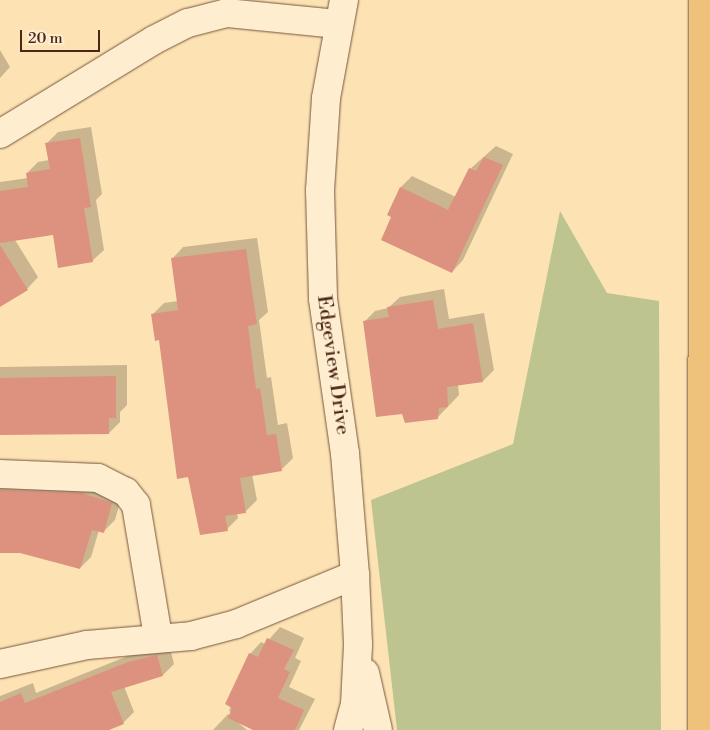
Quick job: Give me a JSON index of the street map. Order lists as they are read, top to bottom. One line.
{"streets":{"street":["Edgeview Drive"]},"scale_bar":"20 m"}
